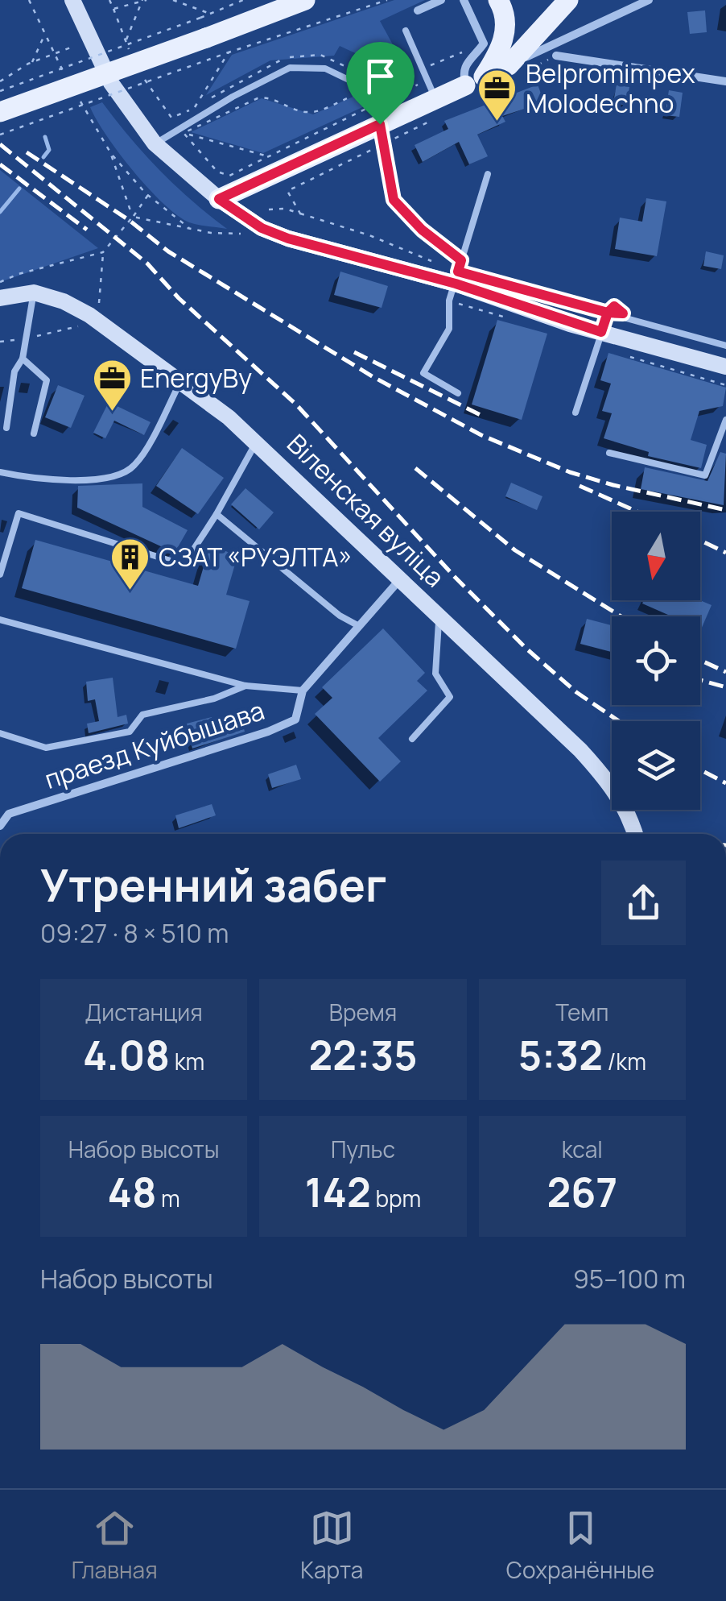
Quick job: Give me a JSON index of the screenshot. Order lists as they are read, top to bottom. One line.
{"streets":{"main road":["Віленская вуліца"],"street":["праезд Куйбышава"]},"crossings":[["Віленская вуліца","праезд Куйбышава"]],"places":{"office":["Belpromimpex Molodechno","EnergyBy"],"building":["СЗАТ «РУЭЛТА»"]},"north":"bottom","page":{"heading":["Утренний забег","09:27 · 8 × 510 m"],"stats":[["Дистанция","4.08 km"],["Время","22:35"],["Темп","5:32 /km"],["Набор высоты","48 m"],["Пульс","142 bpm"],["kcal","267"]],"chart":["Набор высоты","95–100 m"],"tabs":["Главная","Карта","Сохранённые"]}}
